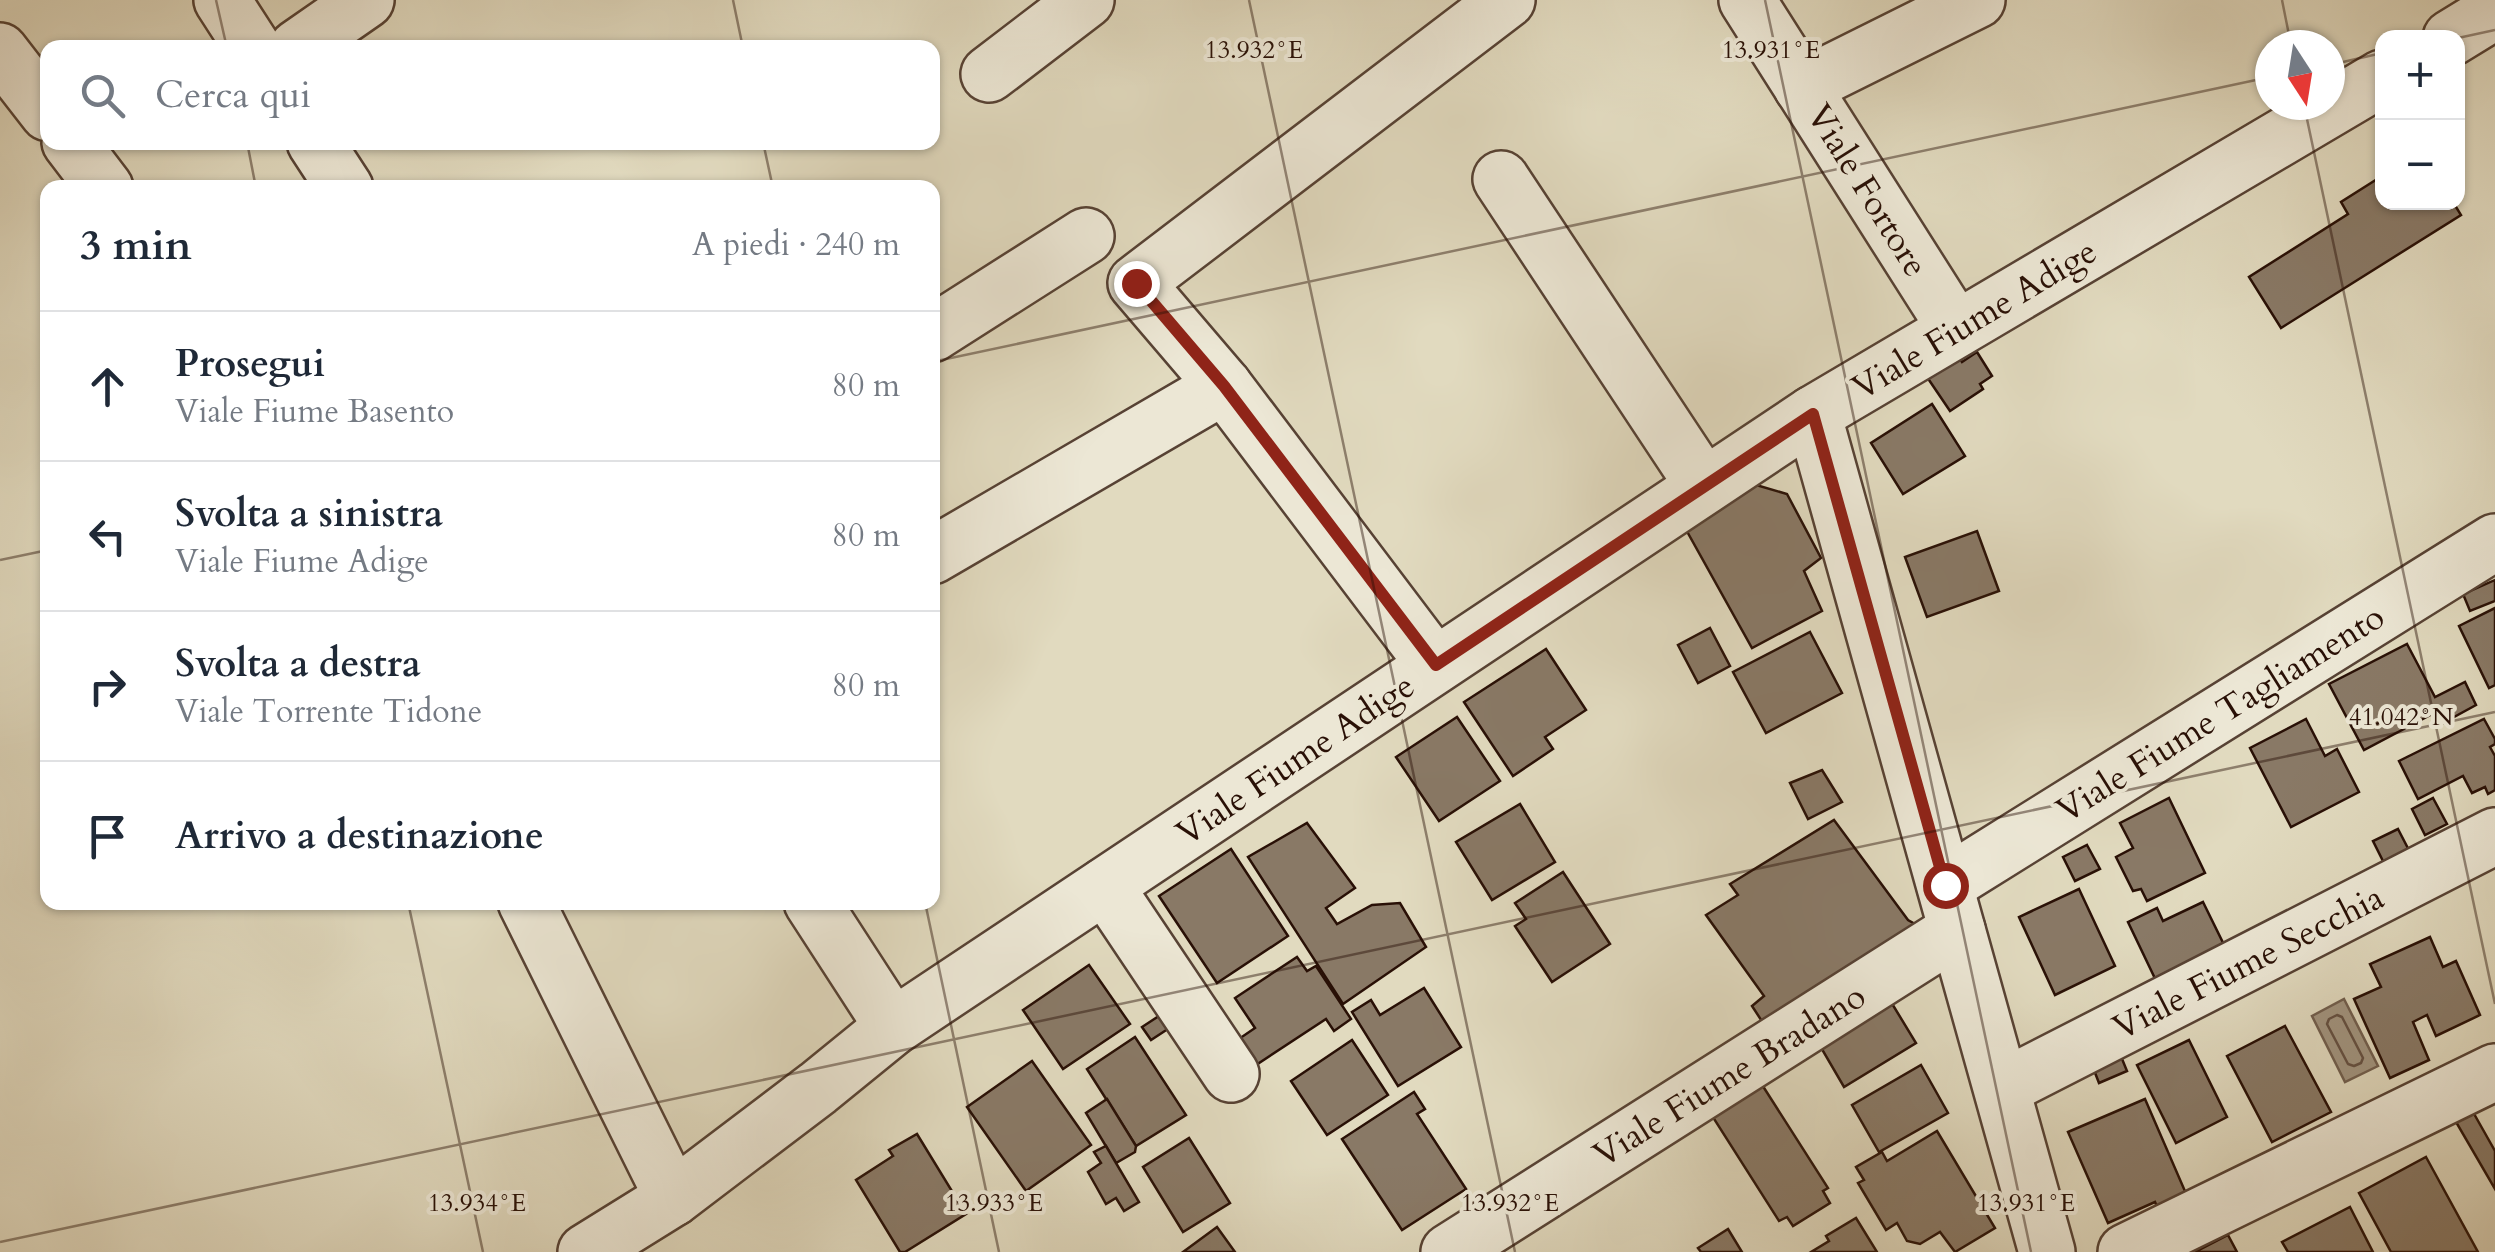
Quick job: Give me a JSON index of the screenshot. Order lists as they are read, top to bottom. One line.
{"streets":{"street":["Viale Fortore","Viale Fiume Adige","Viale Fiume Tagliamento","Viale Fiume Secchia","Viale Fiume Bradano"]},"crossings":[["Viale Fortore","Viale Fiume Adige"],["Viale Fiume Tagliamento","Viale Fiume Bradano"]],"north":"bottom","page":{"map_buttons":["+","−"],"search":"Cerca qui","heading":["3 min","A piedi · 240 m"],"list":[["Prosegui","Viale Fiume Basento","80 m"],["Svolta a sinistra","Viale Fiume Adige","80 m"],["Svolta a destra","Viale Torrente Tidone","80 m"],"Arrivo a destinazione"]},"coordinates":["13.932°E","13.931°E","41.042°N","13.934°E","13.933°E"]}
